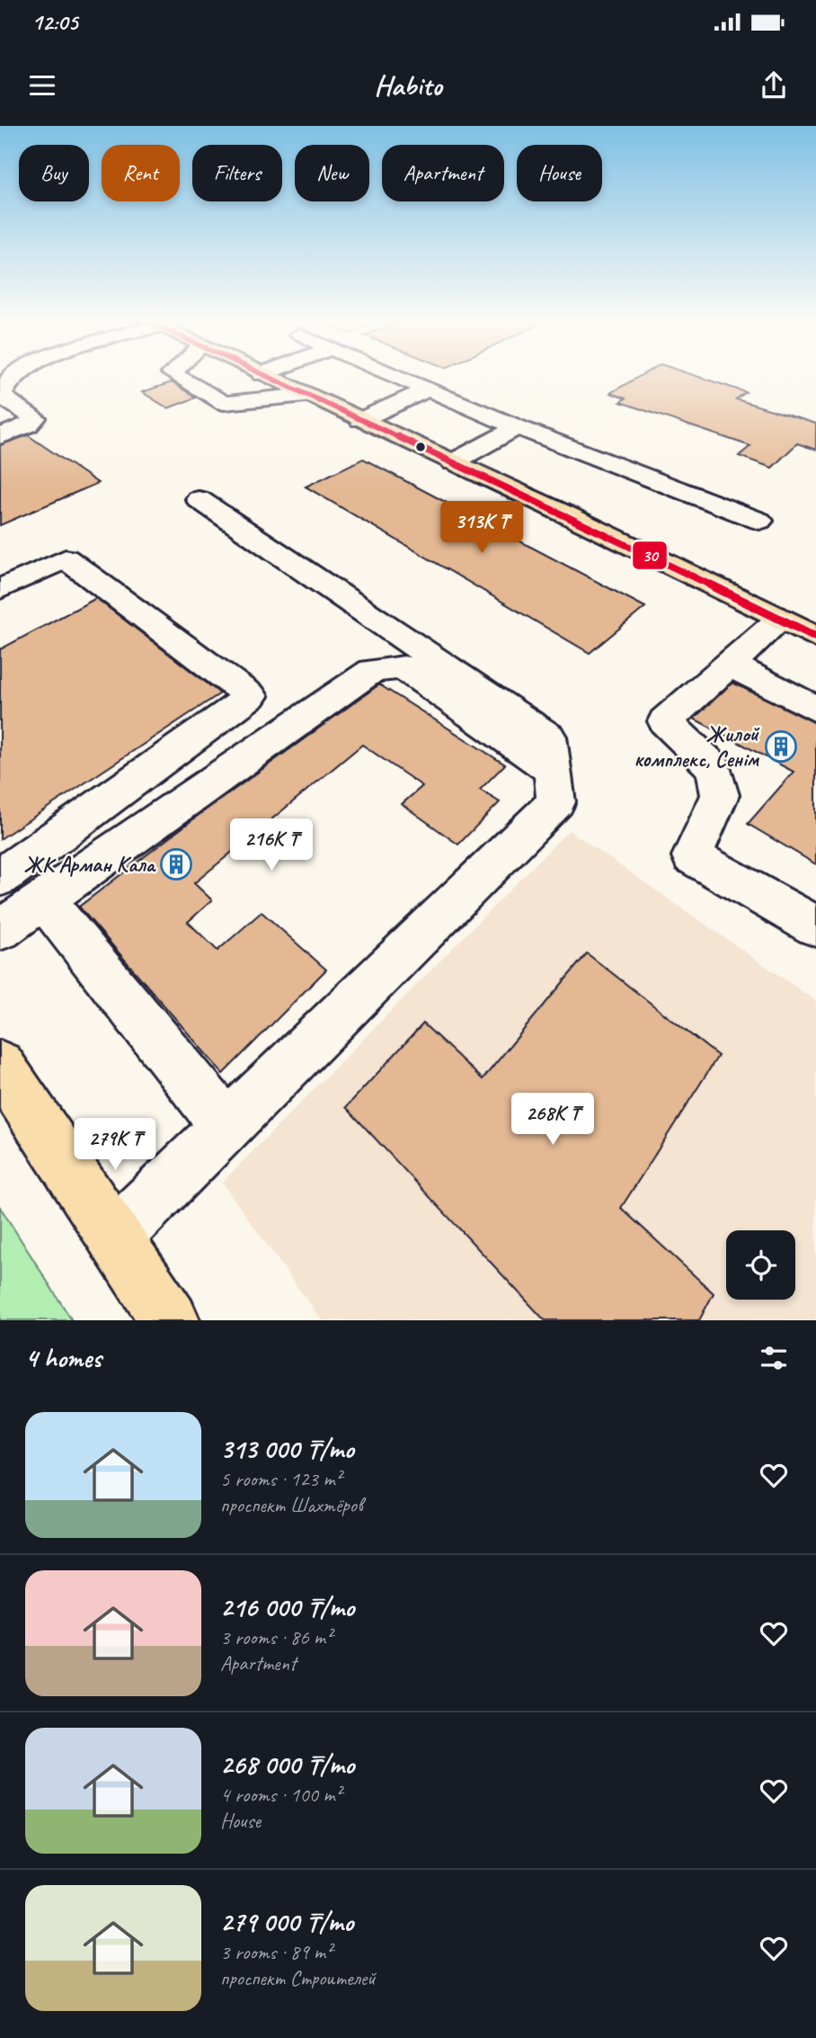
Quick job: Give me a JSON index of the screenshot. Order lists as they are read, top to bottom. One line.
{"places":{"building":["Жилой комплекс, Сенiм","ЖК Арман Кала"]},"lines":["transit line 30"],"page":{"status":"12:05","header":"Habito","chip":["Buy","Rent","Filters","New","Apartment","House"],"price":["313K ₸","216K ₸","268K ₸","279K ₸"],"heading":"4 homes","list":[{"name":"313 000 ₸/mo","note":"5 rooms · 123 m² · проспект Шахтёров"},{"name":"216 000 ₸/mo","note":"3 rooms · 86 m² · Apartment"},{"name":"268 000 ₸/mo","note":"4 rooms · 100 m² · House"},{"name":"279 000 ₸/mo","note":"3 rooms · 89 m² · проспект Строителей"}]}}
